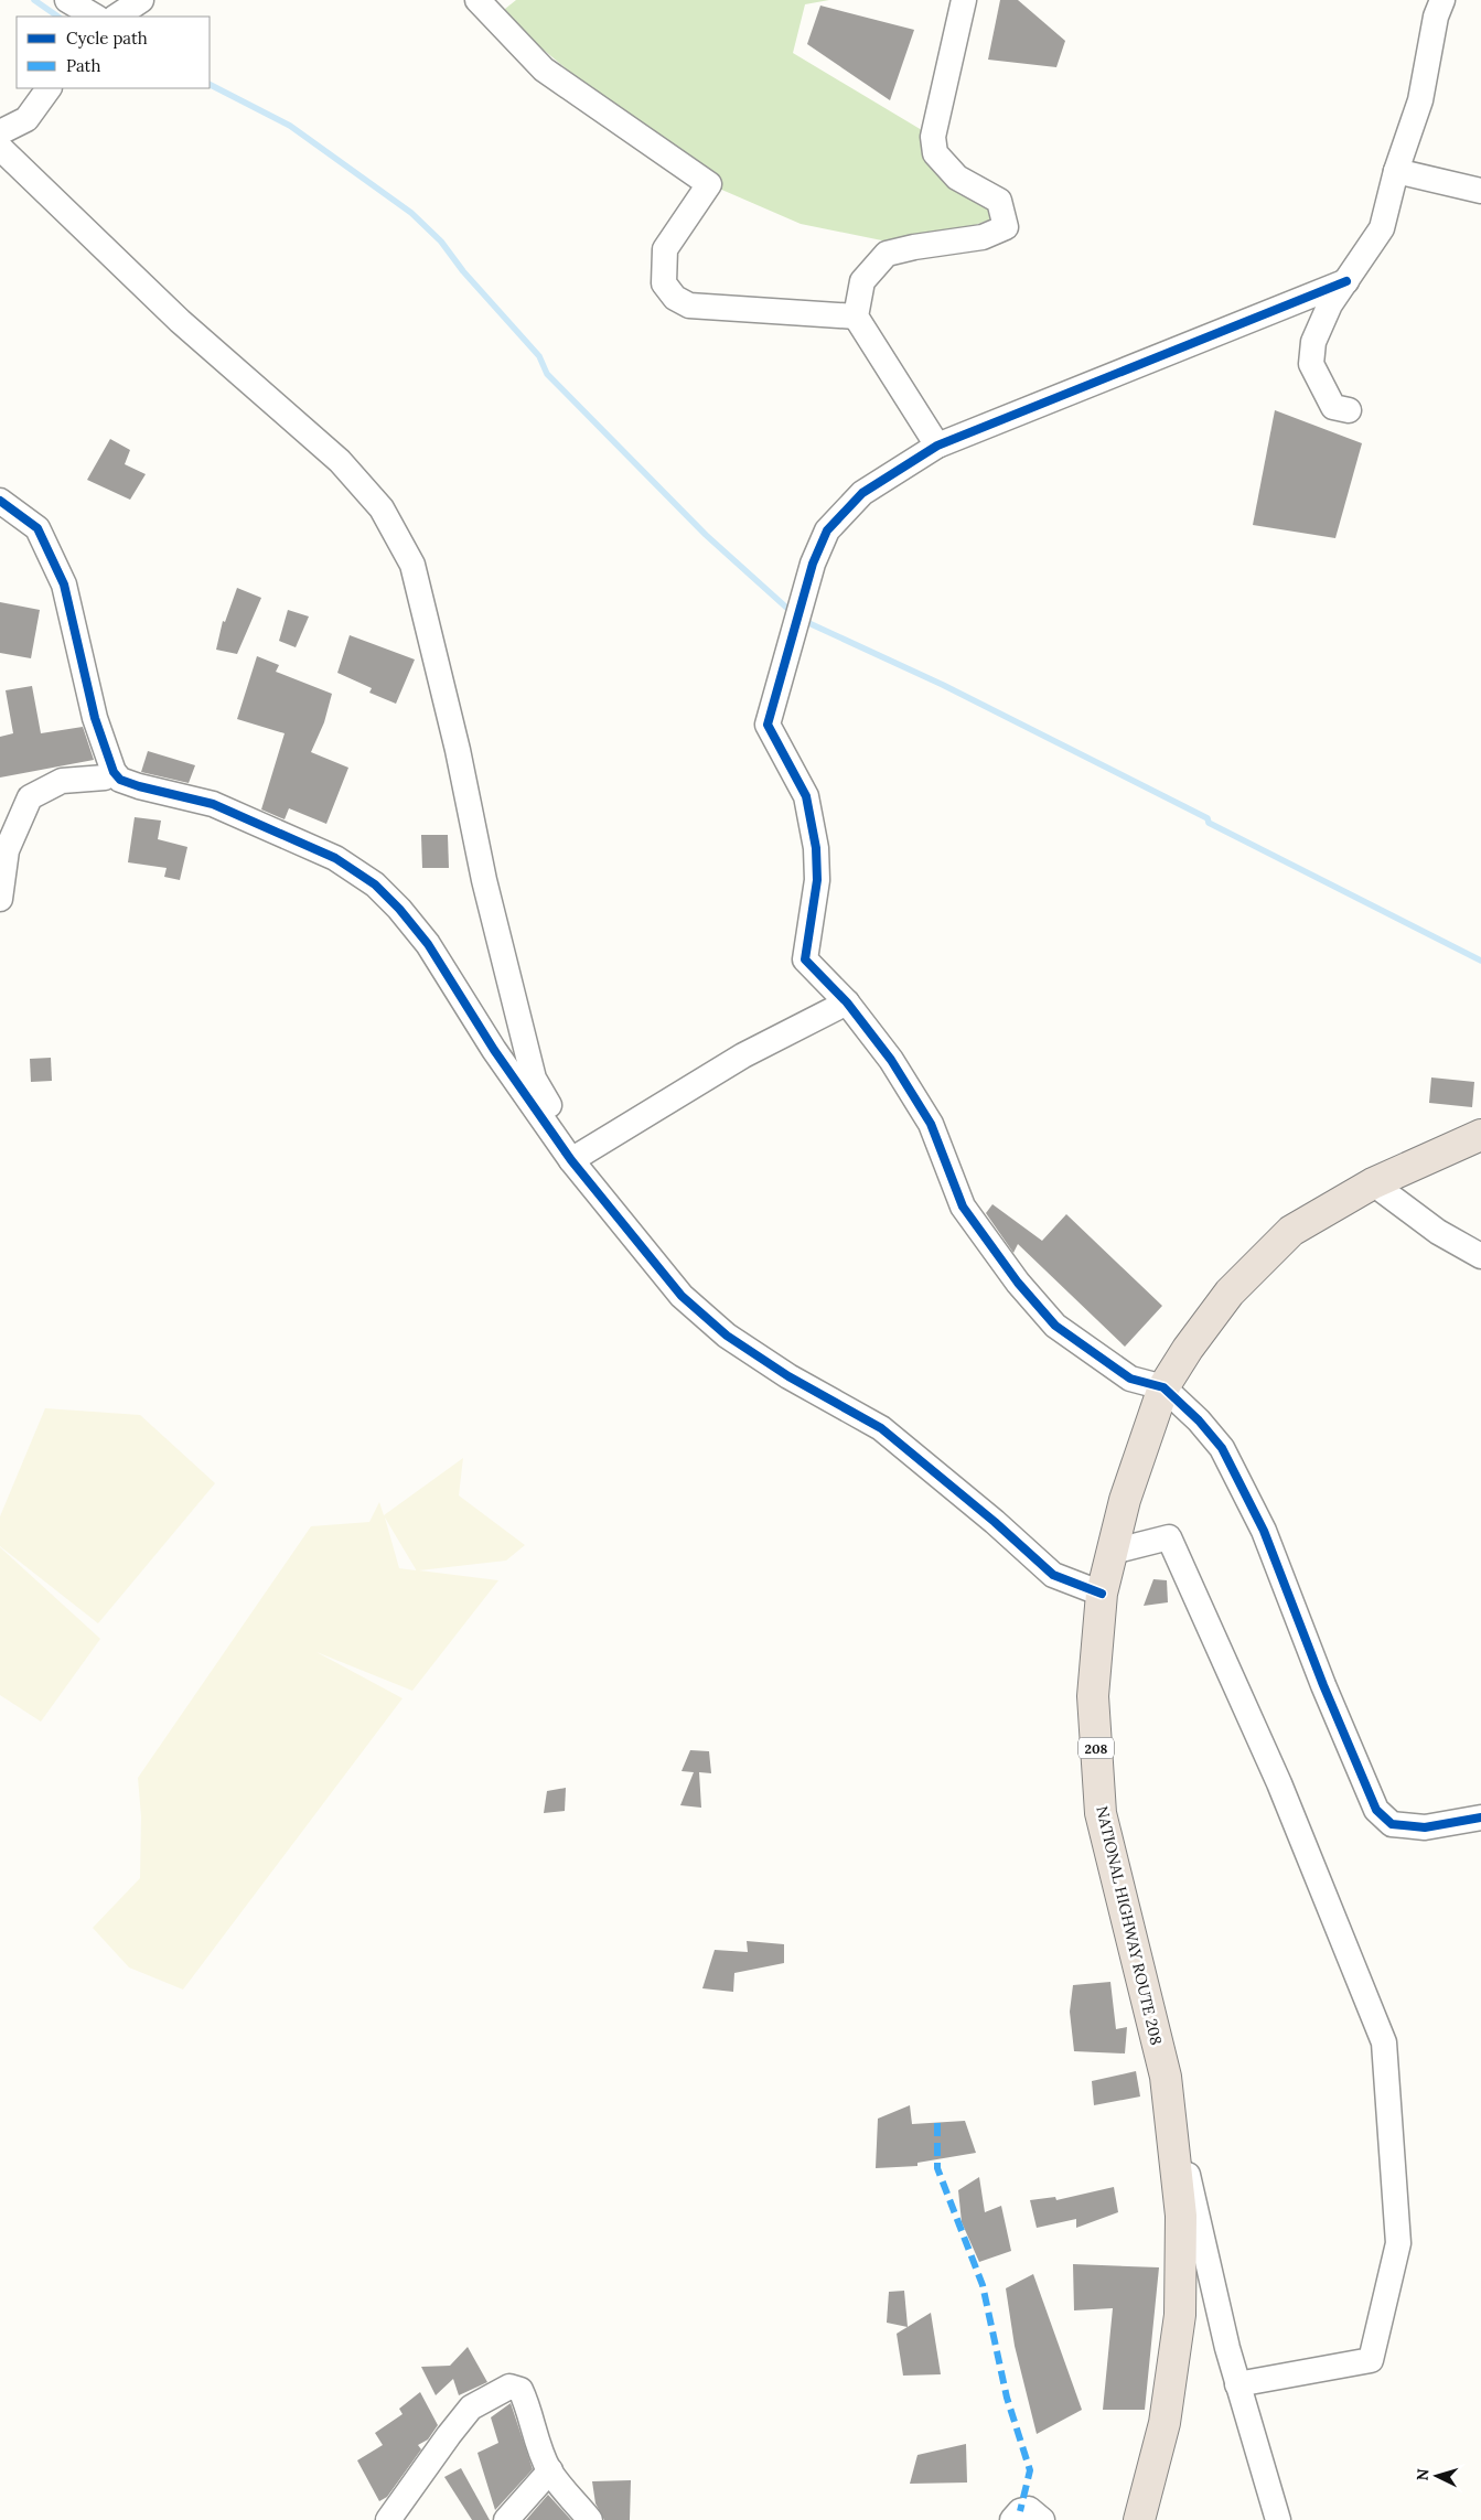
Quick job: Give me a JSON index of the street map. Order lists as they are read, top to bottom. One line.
{"streets":{"highway":["208","NATIONAL HIGHWAY ROUTE 208"]},"legend":["Cycle path","Path"],"north":"left"}
